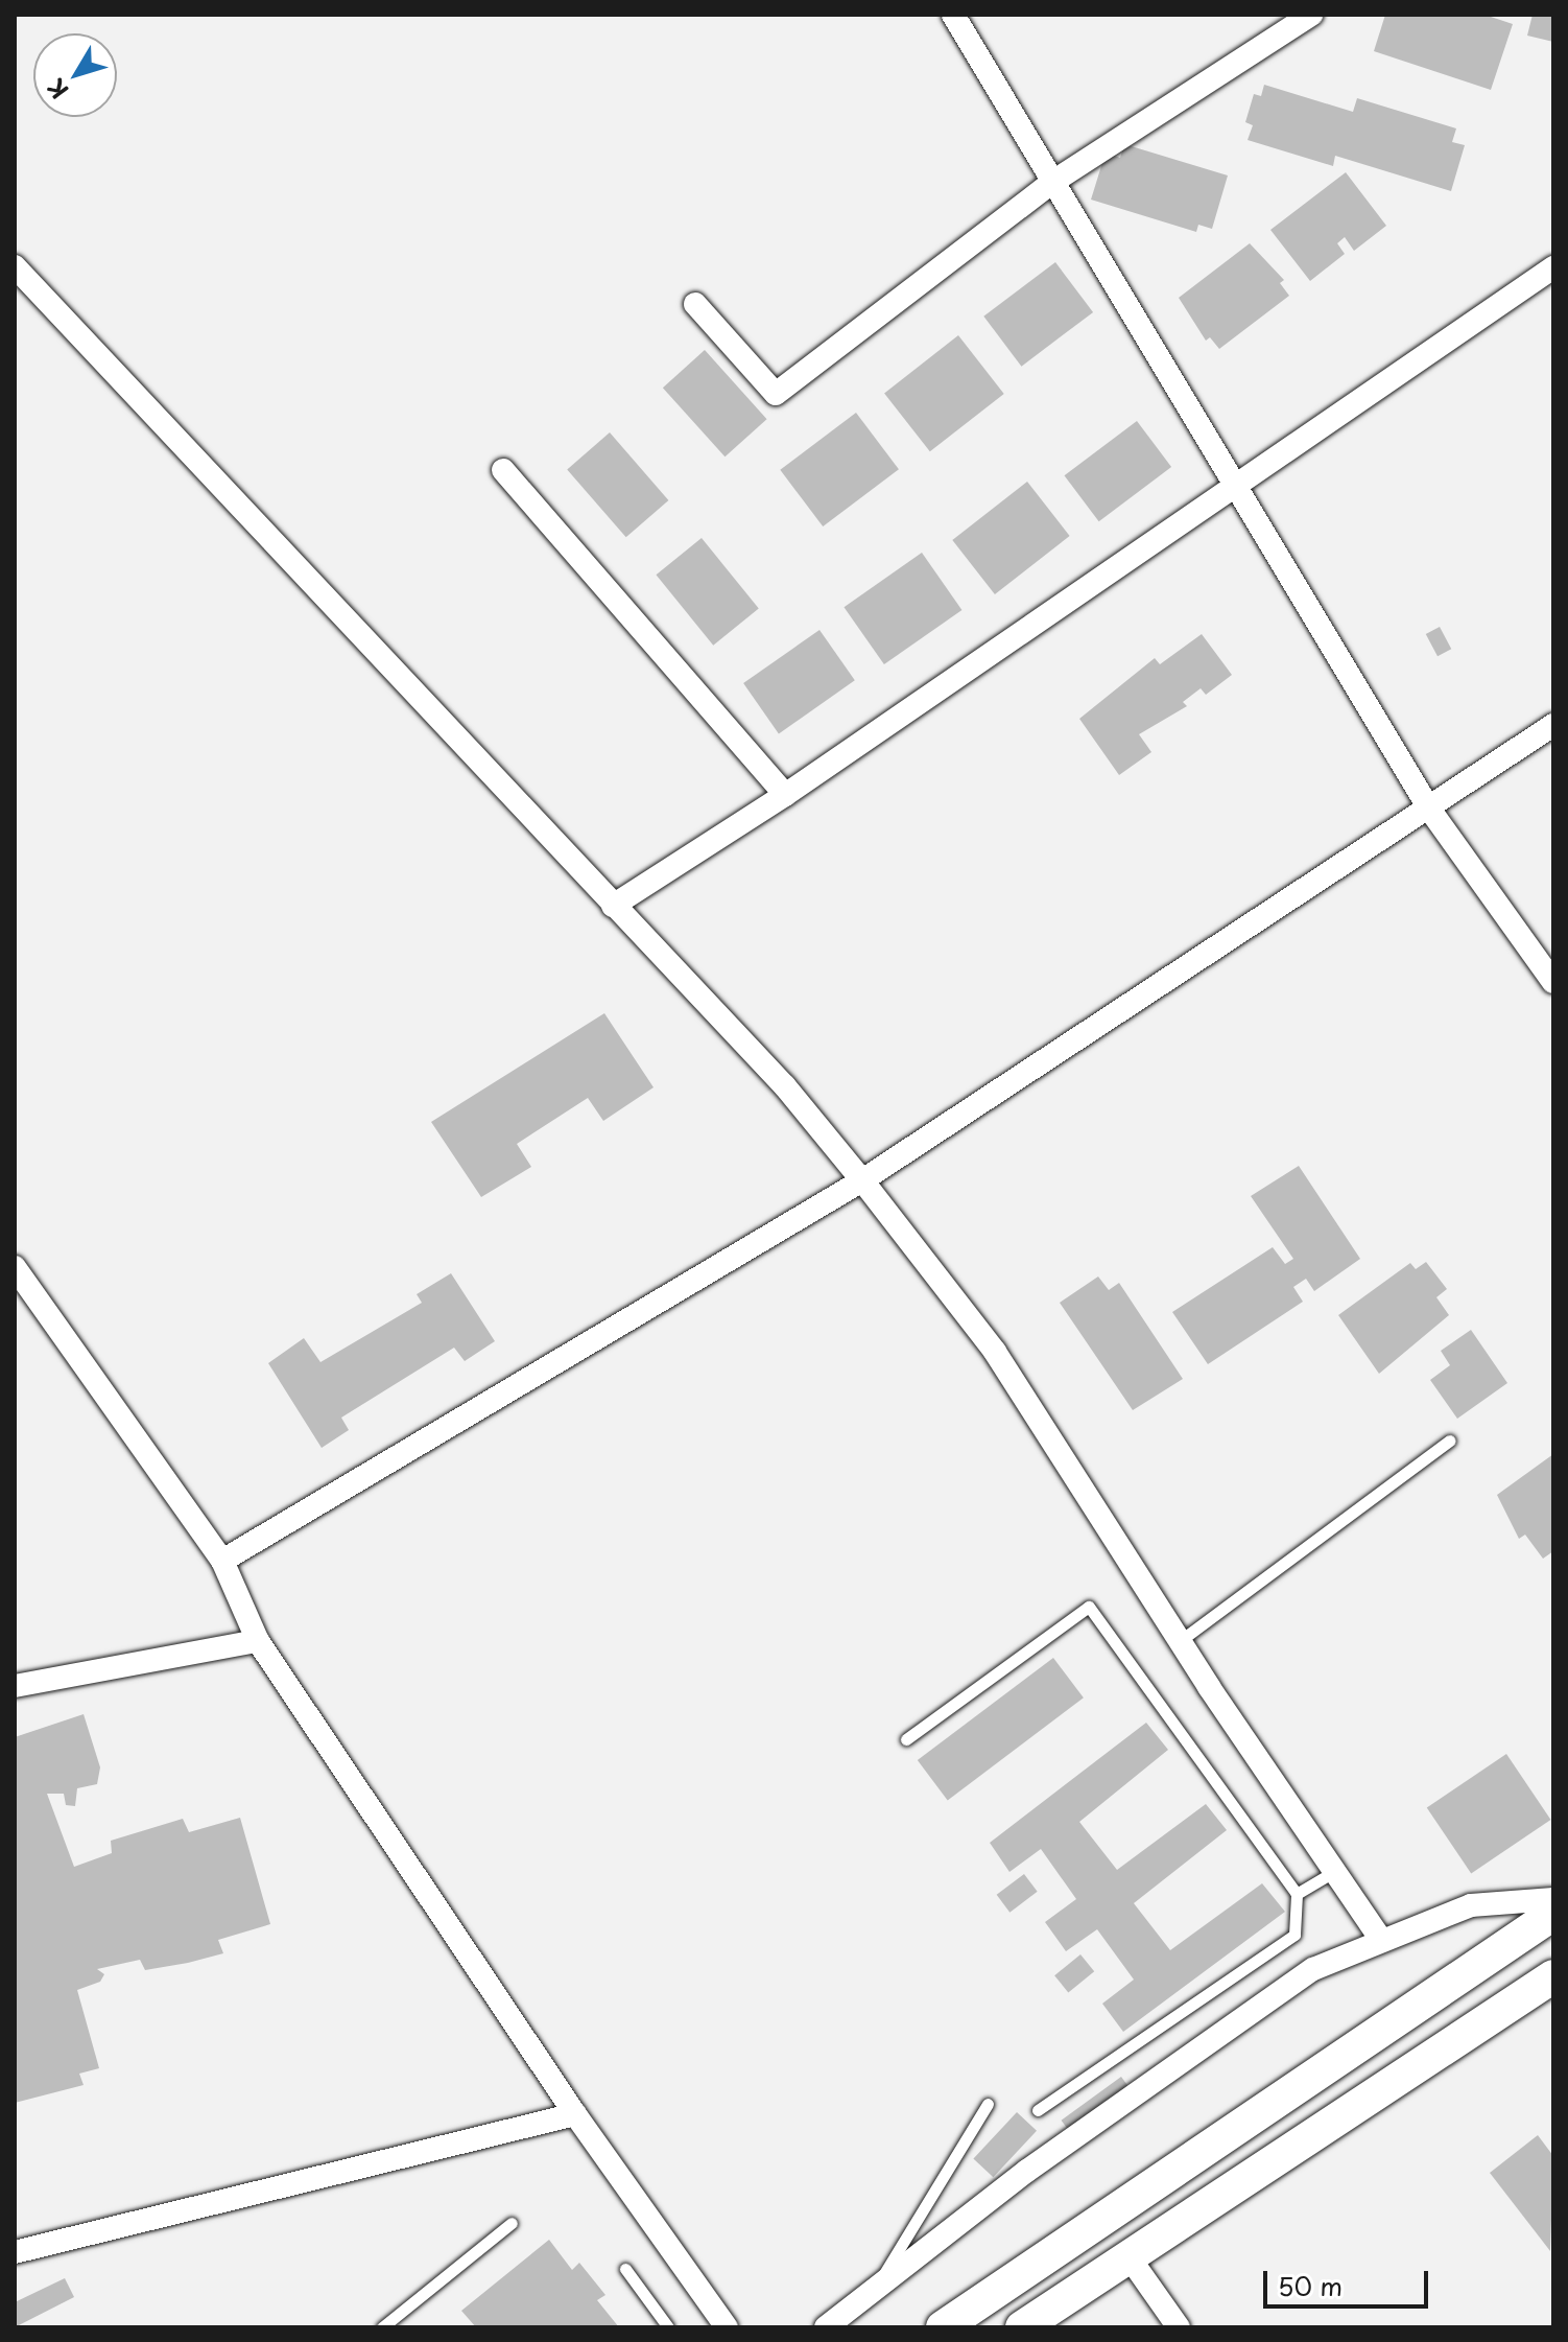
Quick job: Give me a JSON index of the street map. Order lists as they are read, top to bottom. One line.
{"scale_bar":"50 m","north":"bottom left"}
